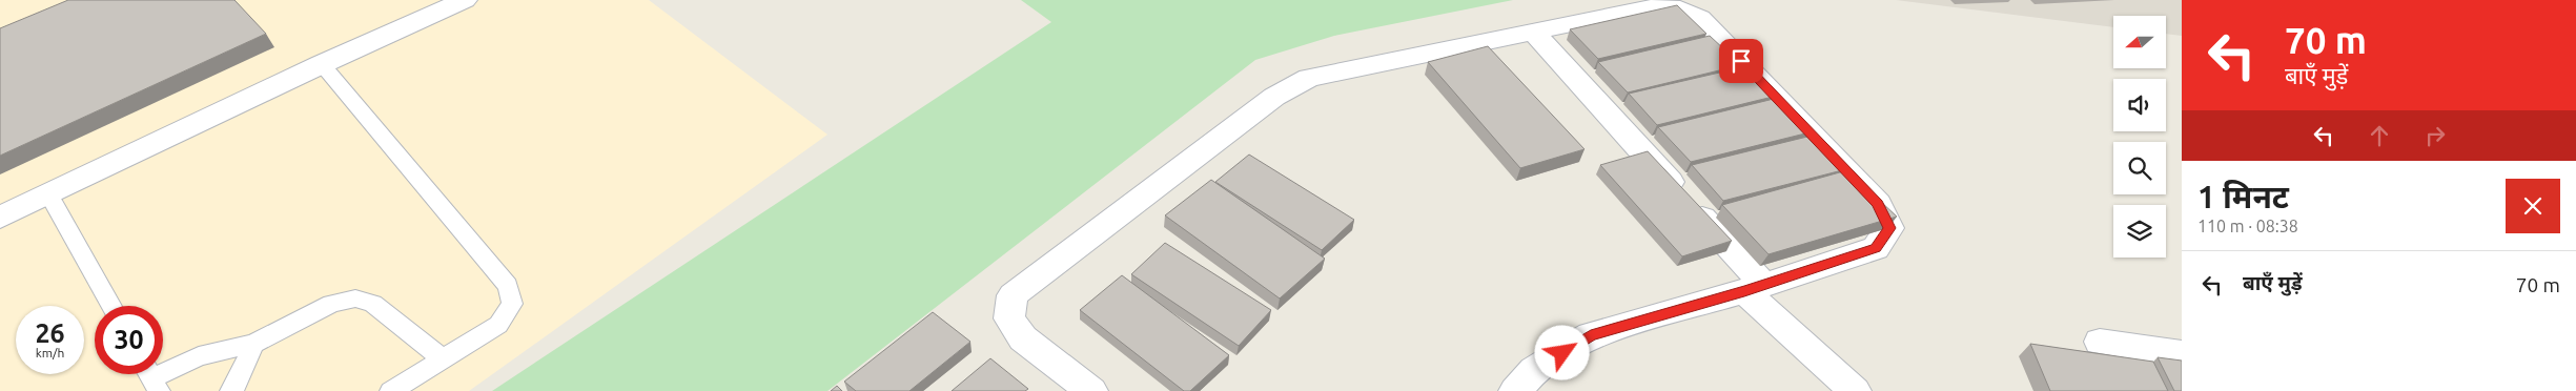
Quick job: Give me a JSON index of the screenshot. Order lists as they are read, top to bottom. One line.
{"north":"left","page":{"turn":["70 m","बाएँ मुड़ें"],"heading":["1 मिनट","110 m · 08:38"],"list":[{"name":"बाएँ मुड़ें","value":"70 m"}],"speed":"26 km/h","limit":"30"}}
